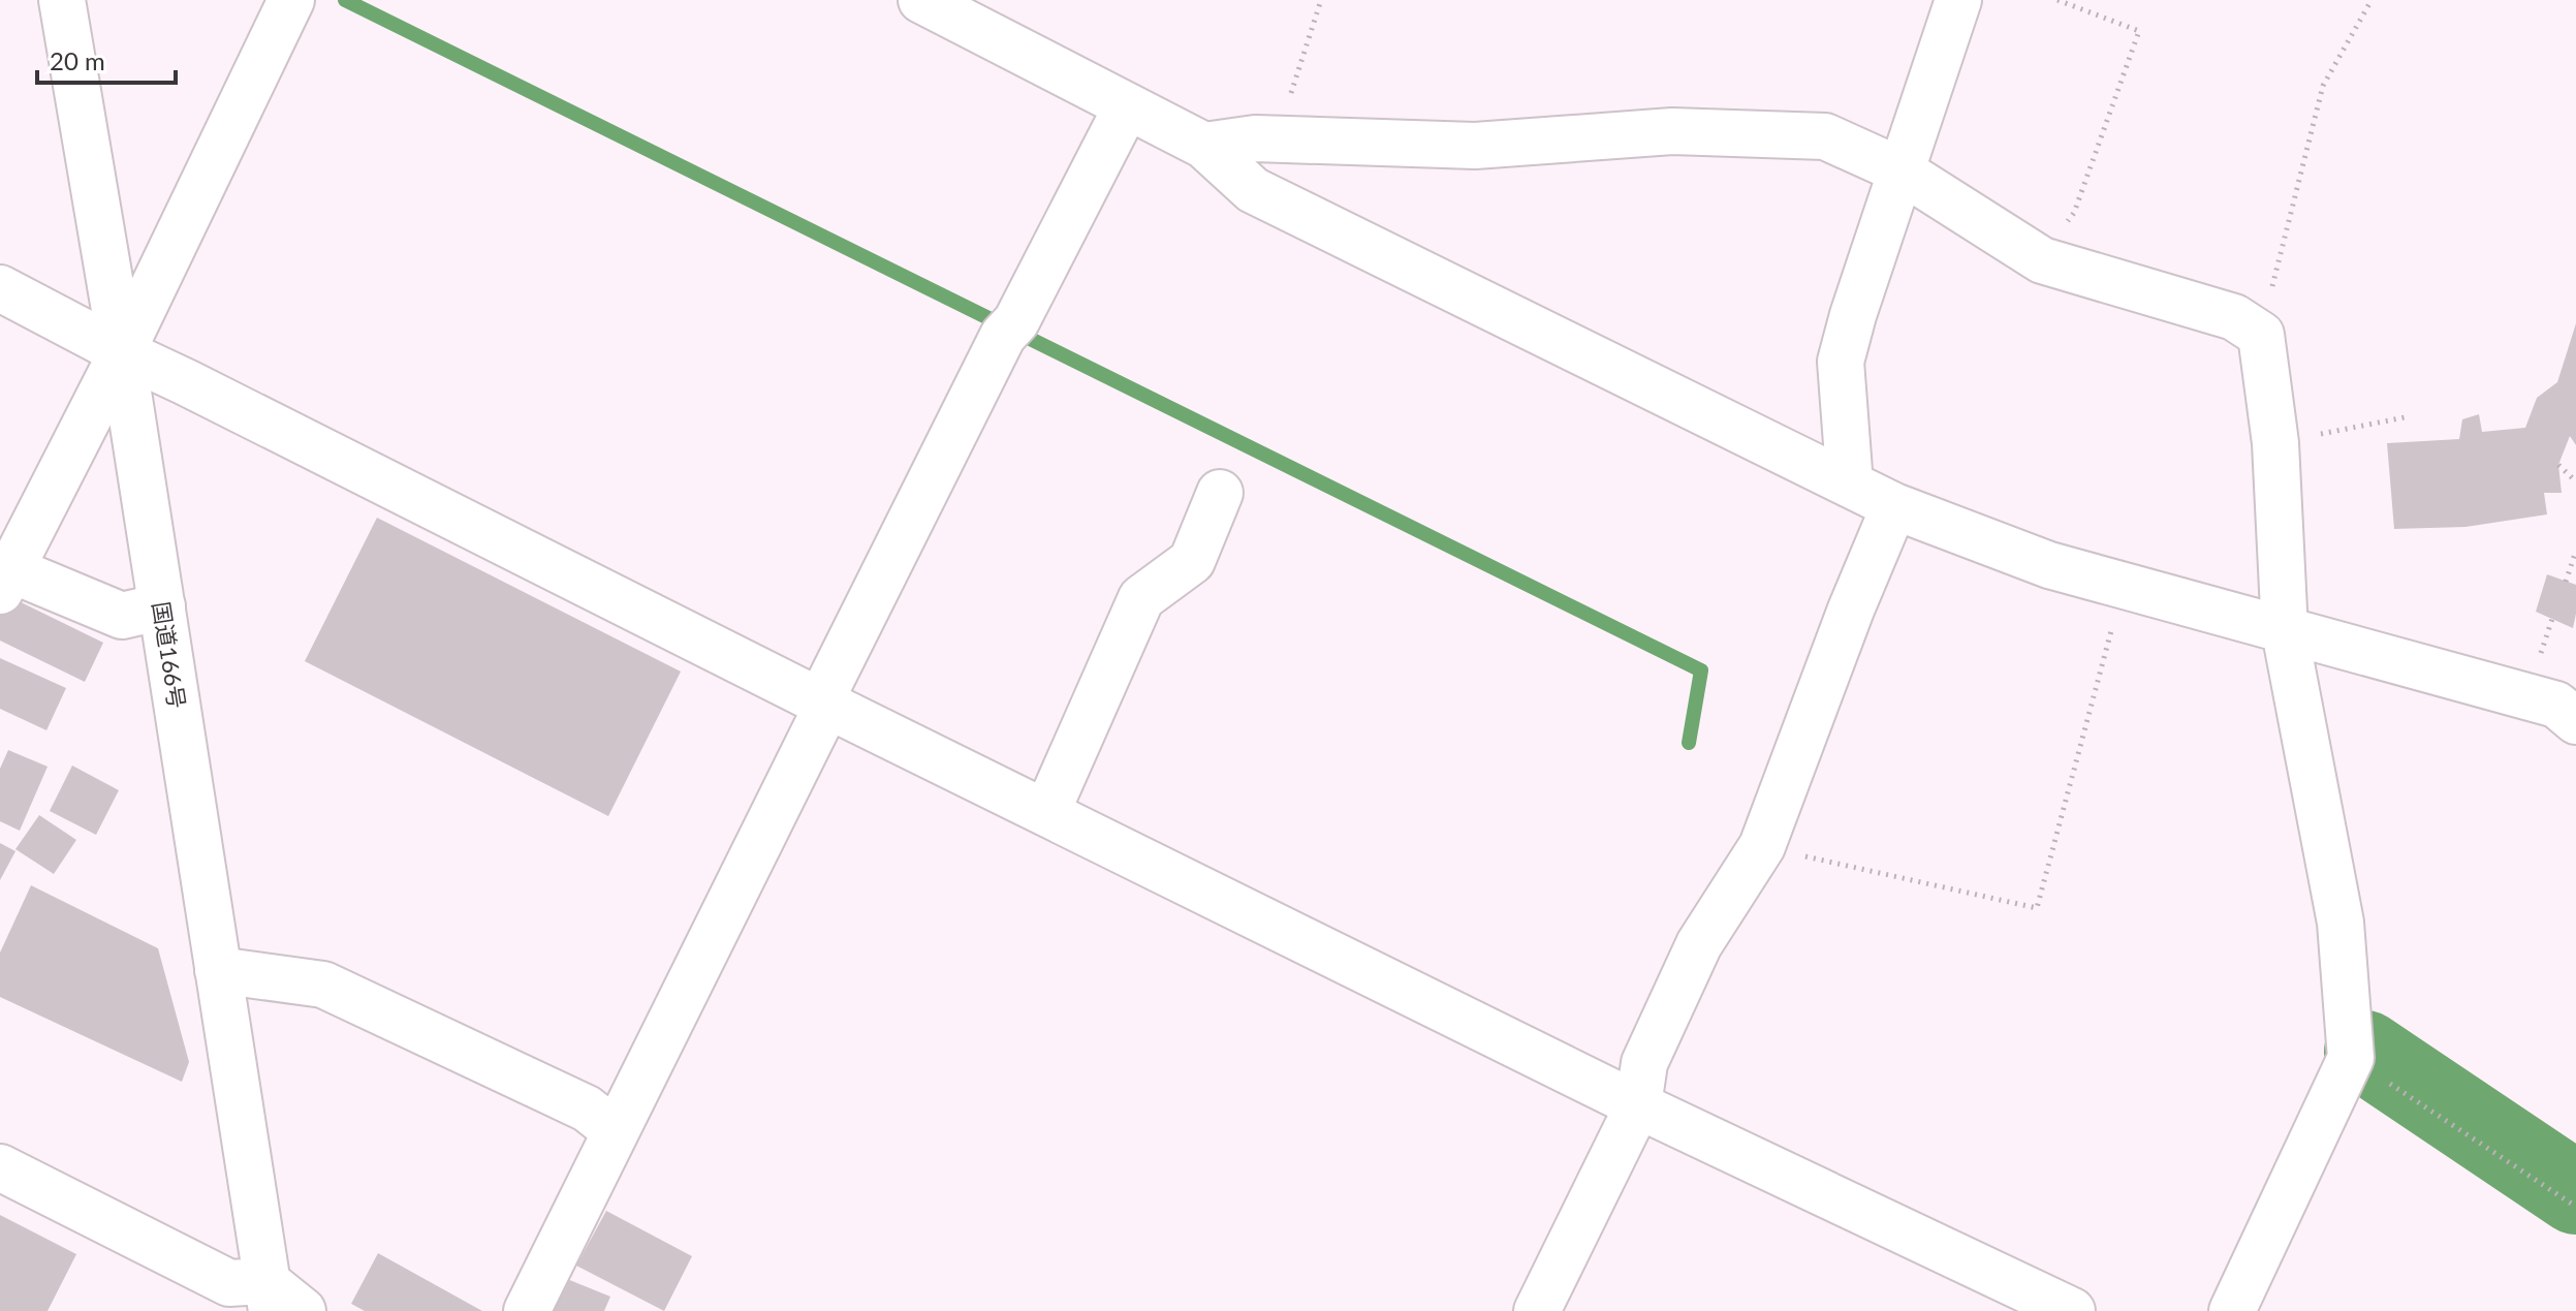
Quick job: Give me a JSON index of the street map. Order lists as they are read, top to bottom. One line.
{"streets":{"main road":["国道166号"]},"scale_bar":"20 m"}
